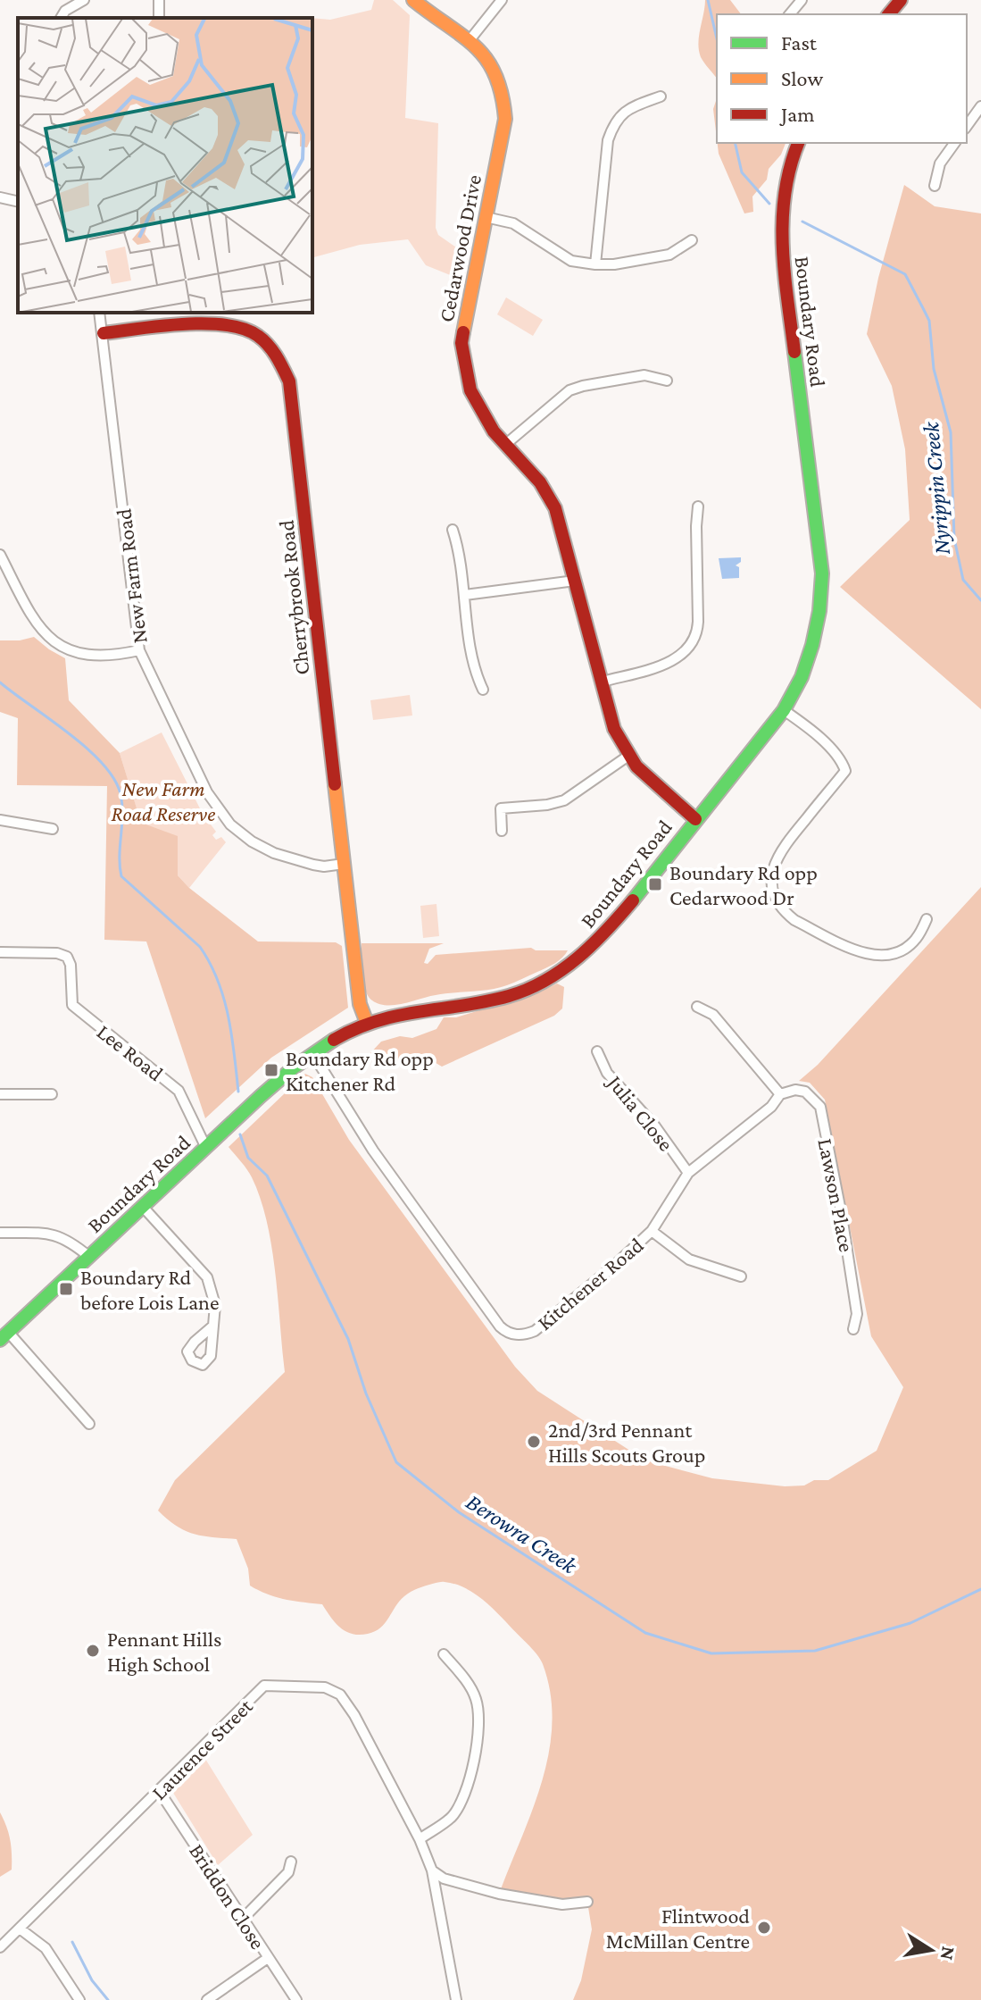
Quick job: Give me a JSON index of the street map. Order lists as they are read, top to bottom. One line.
{"streets":{"street":["Cedarwood Drive","Boundary Road","New Farm Road","Cherrybrook Road","Lee Road","Julia Close","Lawson Place","Kitchener Road","Laurence Street","Briddon Close"]},"crossings":[["Cedarwood Drive","Boundary Road"],["Boundary Road","Cherrybrook Road"],["Boundary Road","Lee Road"],["Boundary Road","Kitchener Road"],["New Farm Road","Cherrybrook Road"],["Julia Close","Kitchener Road"],["Lawson Place","Kitchener Road"],["Laurence Street","Briddon Close"]],"water":["Nyrippin Creek","Berowra Creek"],"parks":["New Farm Road Reserve"],"places":{"transit":["Boundary Rd opp Cedarwood Dr","Boundary Rd opp Kitchener Rd","Boundary Rd before Lois Lane"],"other":["2nd/3rd Pennant Hills Scouts Group","Pennant Hills High School","Flintwood McMillan Centre"]},"legend":["Fast","Slow","Jam"],"north":"right"}
